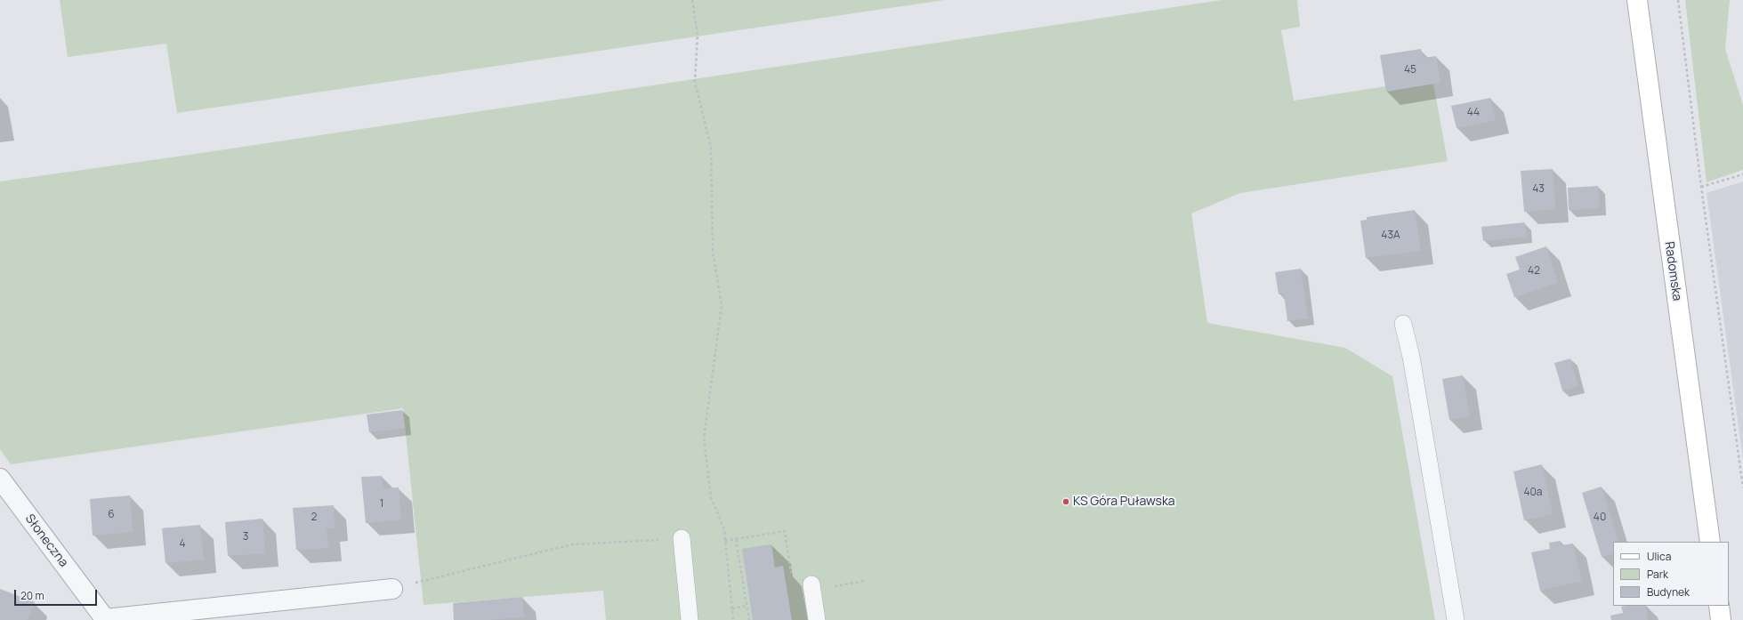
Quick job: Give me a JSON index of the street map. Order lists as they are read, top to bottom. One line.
{"streets":{"main road":["Radomska"],"street":["Słoneczna"]},"places":["KS Góra Puławska"],"house_numbers":["45","44","43","43A","42","40a","1","6","2","40","3","4"],"legend":["Ulica","Park","Budynek"],"scale_bar":"20 m"}
